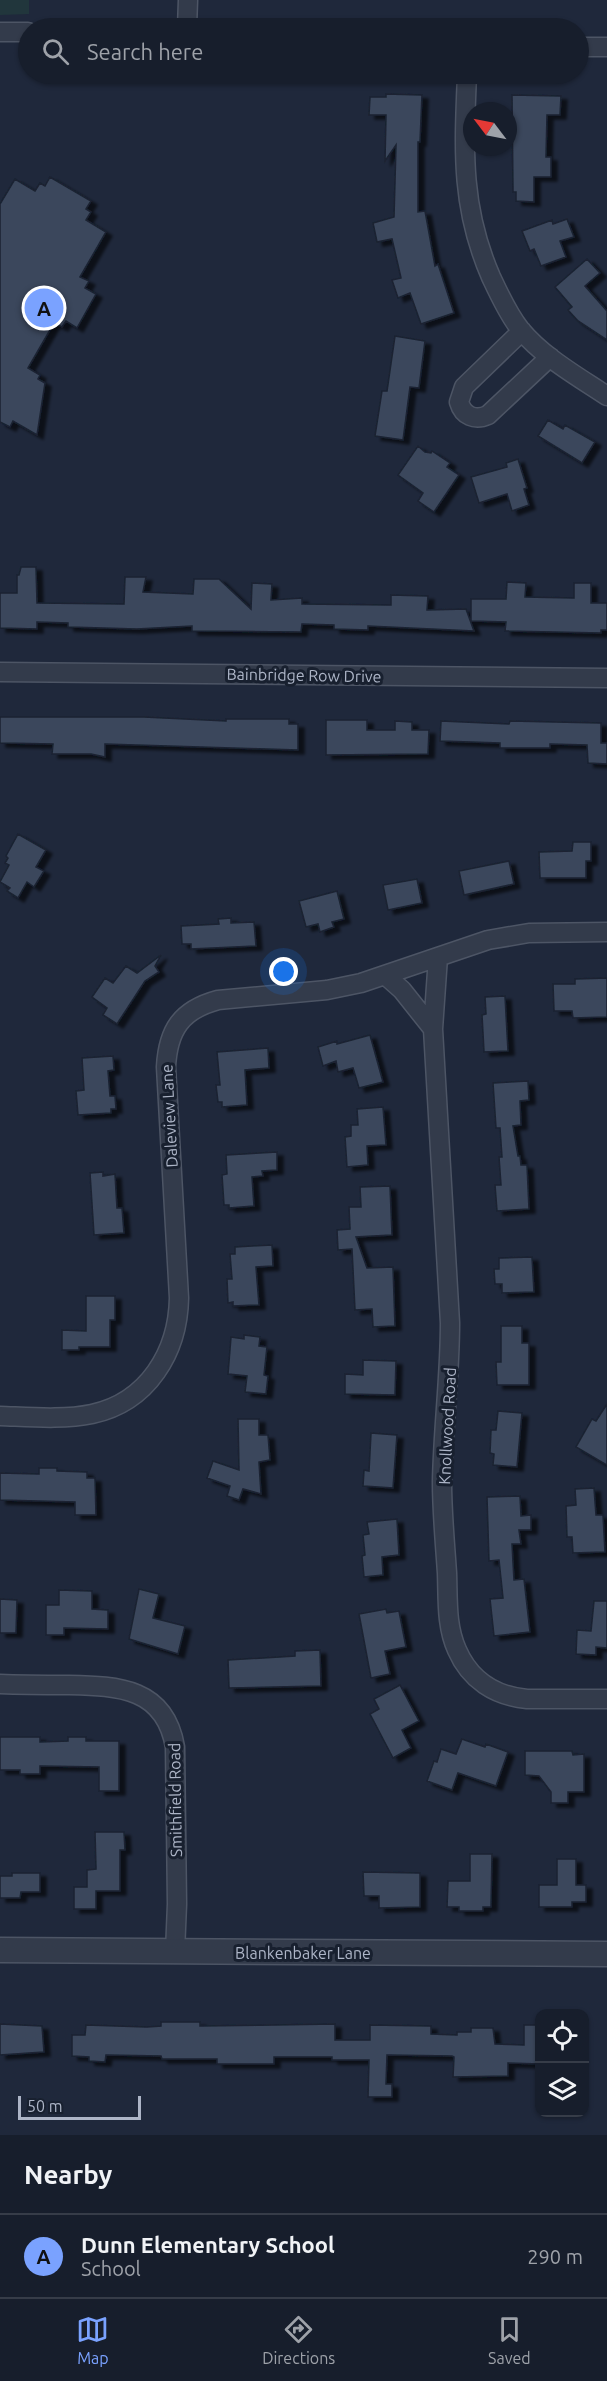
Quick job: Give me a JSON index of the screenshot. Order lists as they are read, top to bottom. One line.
{"streets":{"street":["Bainbridge Row Drive","Daleview Lane","Knollwood Road","Smithfield Road","Blankenbaker Lane"]},"crossings":[["Daleview Lane","Knollwood Road"],["Smithfield Road","Blankenbaker Lane"]],"scale_bar":"50 m","north":"top left","page":{"search":"Search here","pins":"A","scale":"50 m","heading":"Nearby","list":[{"mark":"A","name":"Dunn Elementary School","note":"School","value":"290 m"}],"nav":["Map","Directions","Saved"]}}
